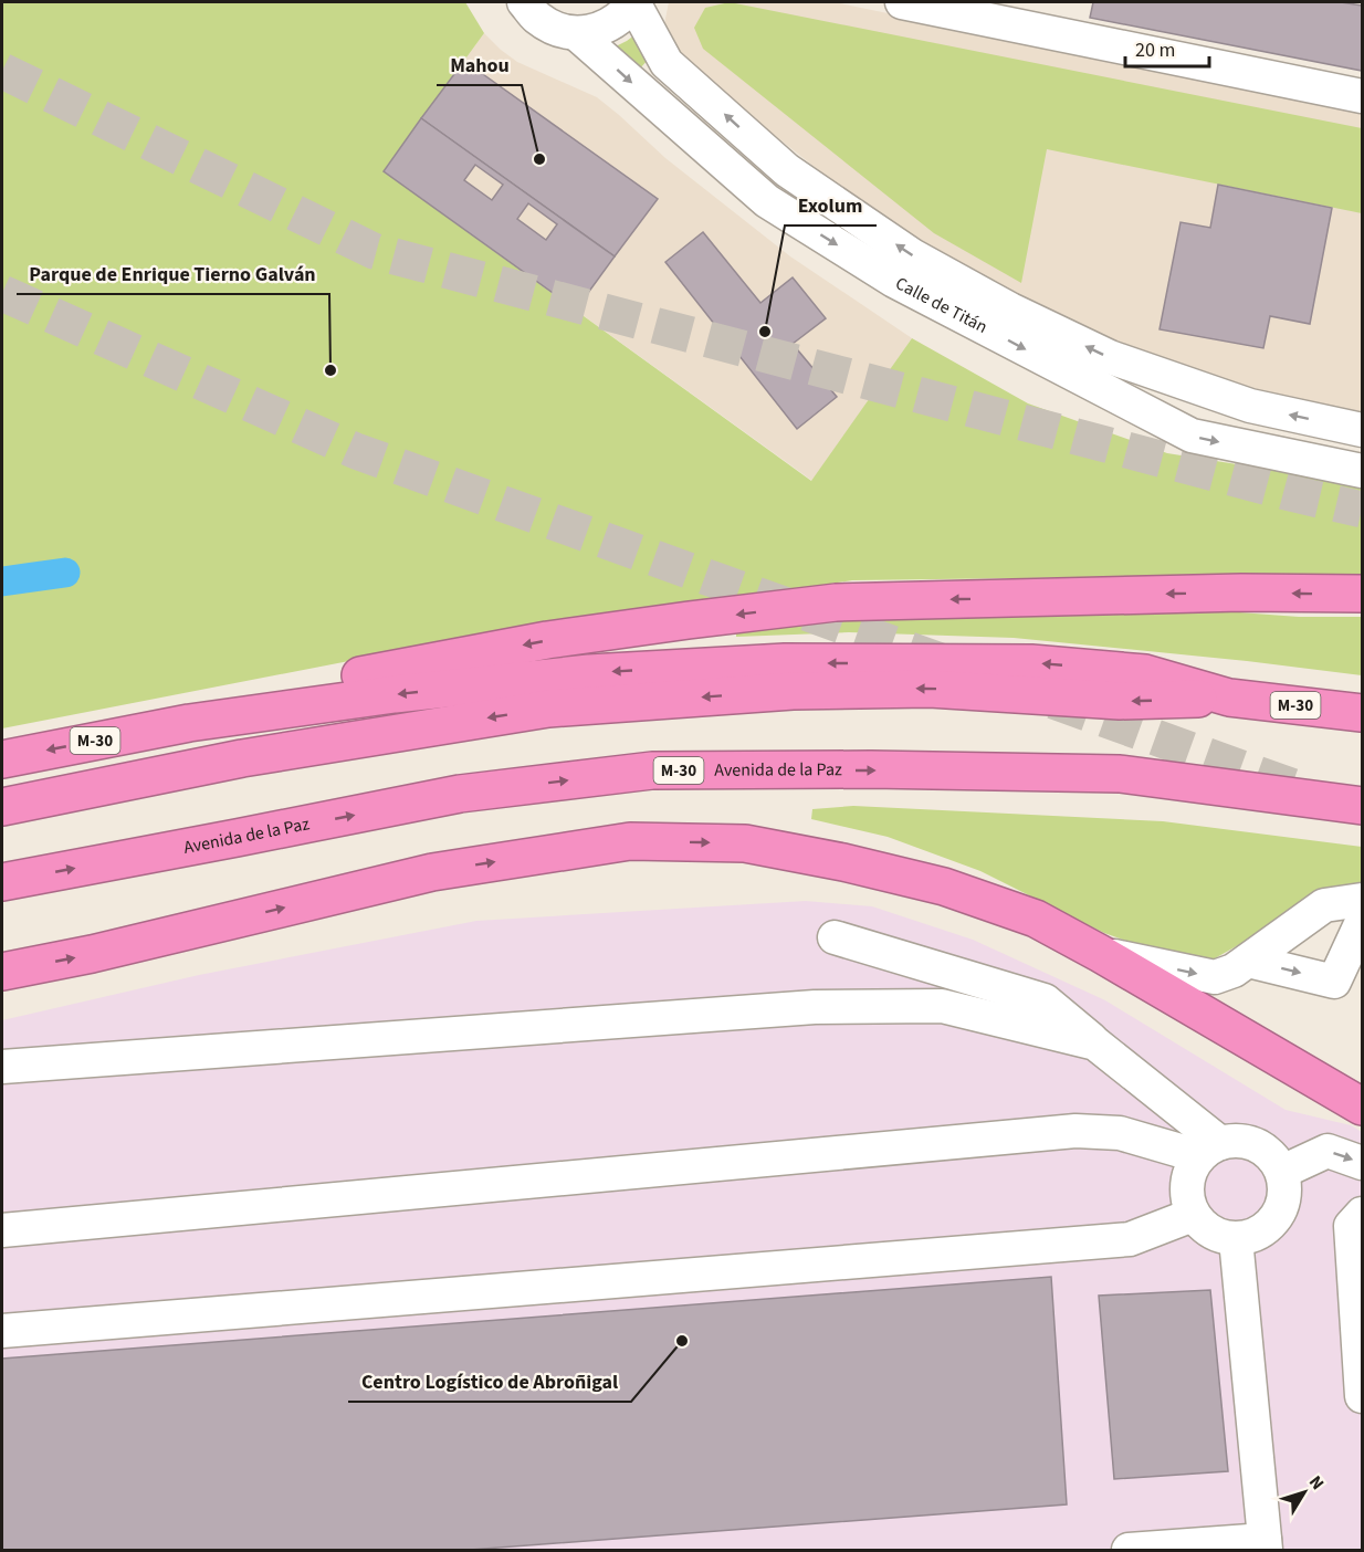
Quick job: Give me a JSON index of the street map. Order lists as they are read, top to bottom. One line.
{"streets":{"highway":["M-30","Avenida de la Paz"],"street":["Calle de Titán"]},"places":["Mahou","Exolum","Parque de Enrique Tierno Galván","Centro Logístico de Abroñigal"],"scale_bar":"20 m","north":"top right"}
